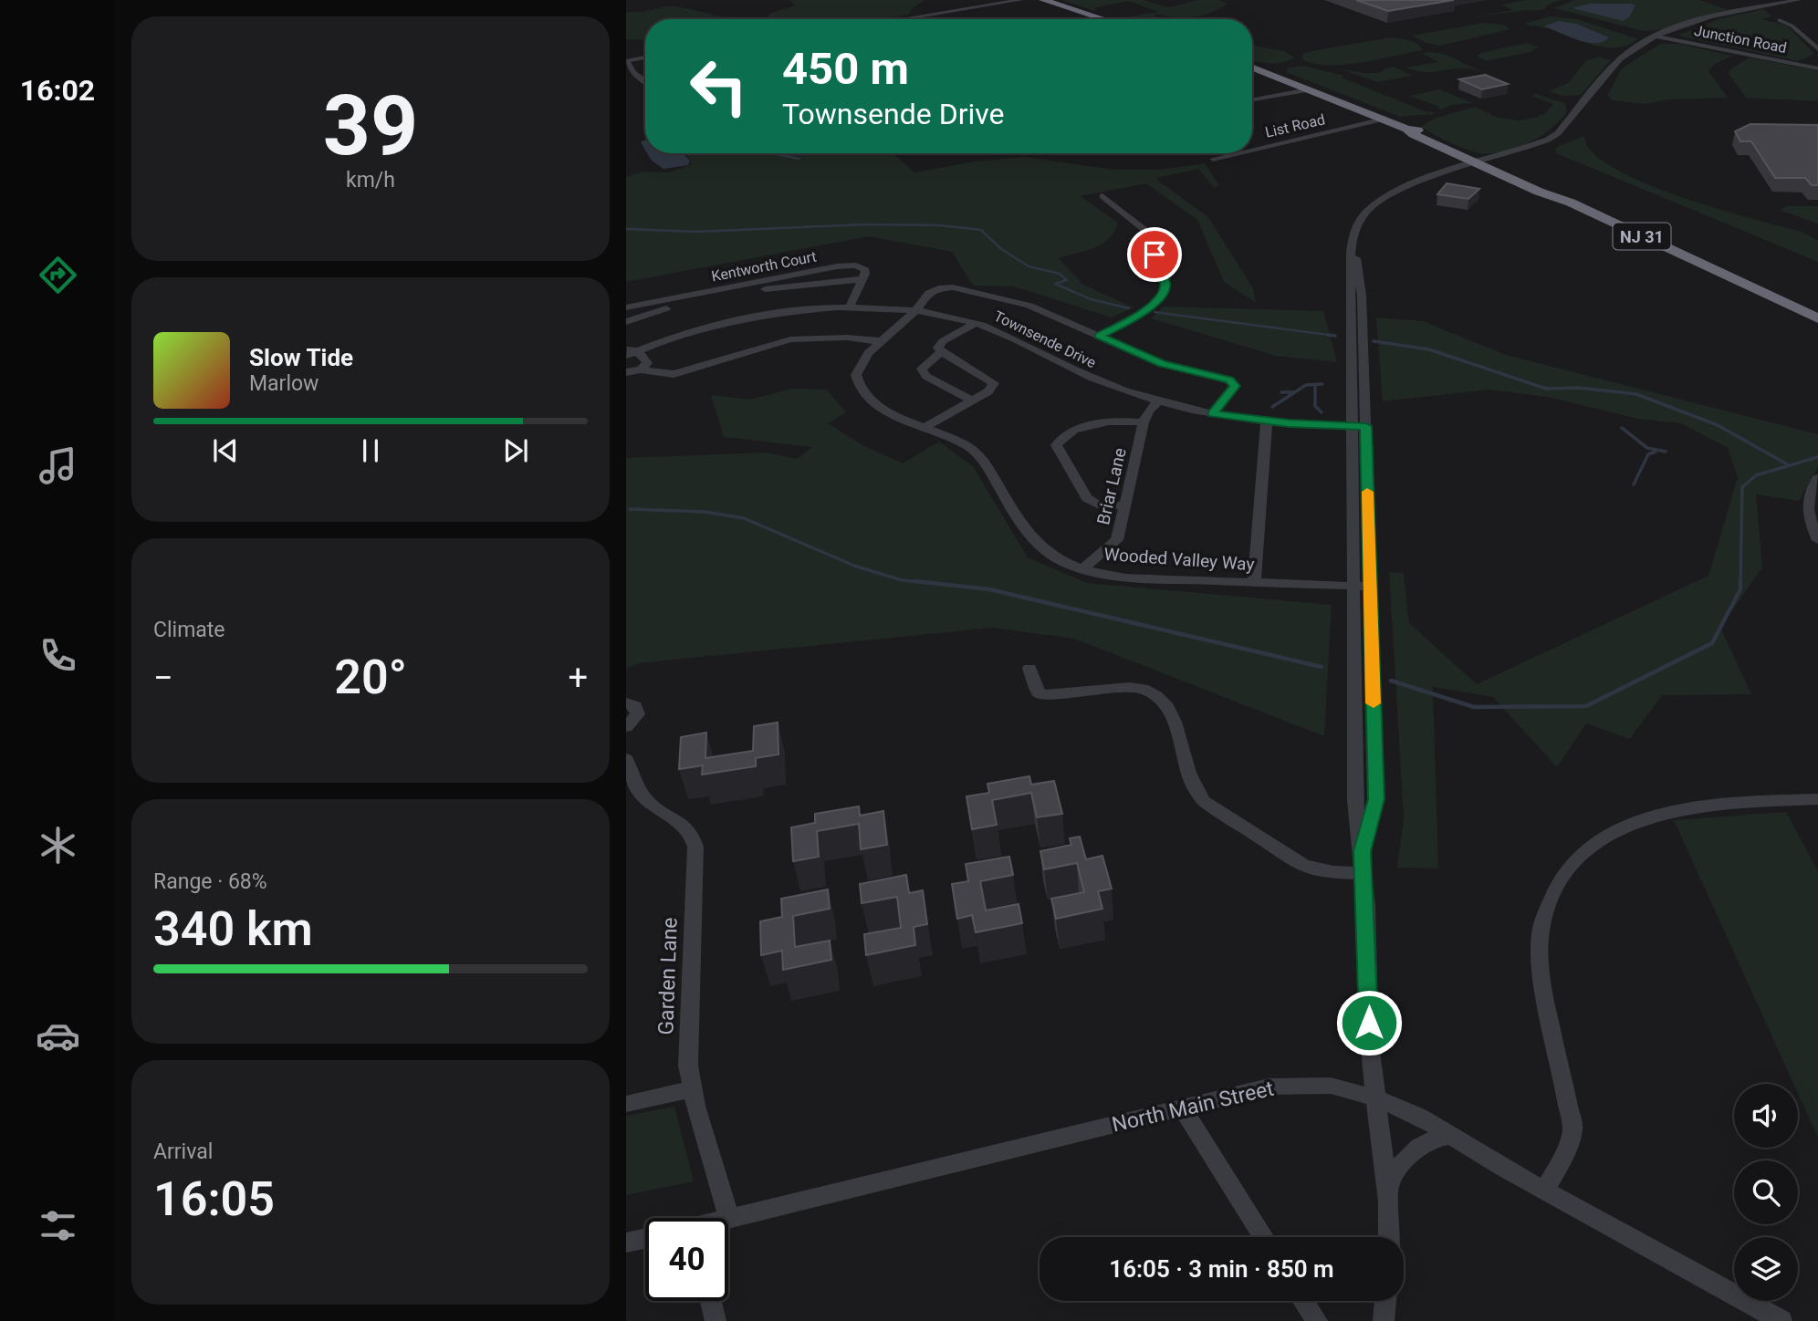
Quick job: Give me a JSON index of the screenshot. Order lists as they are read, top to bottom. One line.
{"streets":{"highway":["NJ 31"],"street":["Junction Road","List Road","Kentworth Court","Townsende Drive","Briar Lane","Wooded Valley Way","Garden Lane","North Main Street"]},"crossings":[["List Road","NJ 31"],["Townsende Drive","Briar Lane"],["Townsende Drive","Wooded Valley Way"],["Briar Lane","Wooded Valley Way"],["Garden Lane","North Main Street"]],"page":{"tabs":"16:02","tile":[["39","km/h"],"Climate",["Range · 68%","340 km"],["Arrival","16:05"]],"turn":["450 m","Townsende Drive"],"song":["Slow Tide","Marlow"],"heat":["−","20°","+"],"limit":"40","trip":"16:05 · 3 min · 850 m"}}
